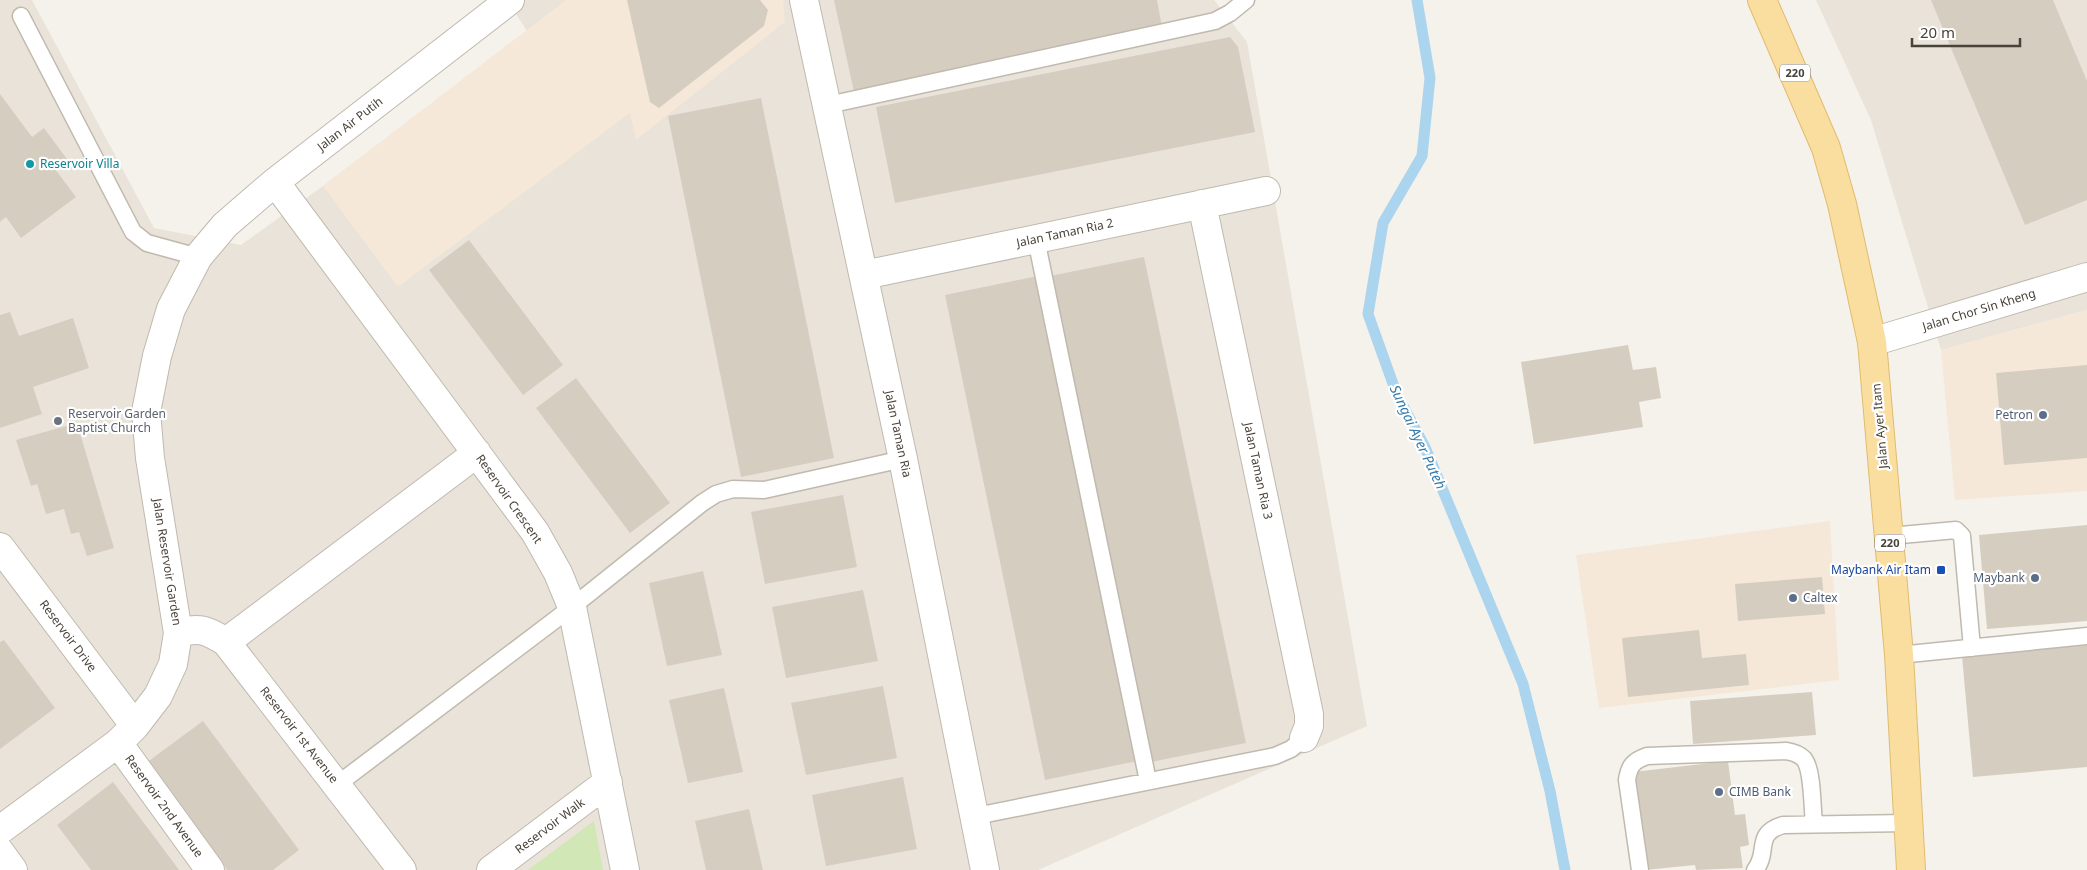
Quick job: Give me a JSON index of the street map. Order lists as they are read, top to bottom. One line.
{"streets":{"main road":["220","Jalan Ayer Itam"],"street":["Jalan Air Putih","Jalan Taman Ria 2","Jalan Chor Sin Kheng","Jalan Taman Ria","Jalan Taman Ria 3","Reservoir Crescent","Jalan Reservoir Garden","Reservoir Drive","Reservoir 1st Avenue","Reservoir 2nd Avenue","Reservoir Walk"]},"crossings":[["Jalan Air Putih","Reservoir Crescent"],["Jalan Air Putih","Jalan Reservoir Garden"],["Jalan Taman Ria 2","Jalan Taman Ria"],["Jalan Taman Ria 2","Jalan Taman Ria 3"],["Jalan Chor Sin Kheng","Jalan Ayer Itam"],["Reservoir Crescent","Reservoir Walk"],["Jalan Reservoir Garden","Reservoir Drive"],["Jalan Reservoir Garden","Reservoir 1st Avenue"],["Jalan Reservoir Garden","Reservoir 2nd Avenue"],["Reservoir Drive","Reservoir 2nd Avenue"]],"water":["Sungai Ayer Puteh"],"places":{"other":["Reservoir Villa","Petron","Reservoir Garden Baptist Church","Maybank","Caltex","CIMB Bank"],"transit":["Maybank Air Itam"]},"scale_bar":"20 m"}
